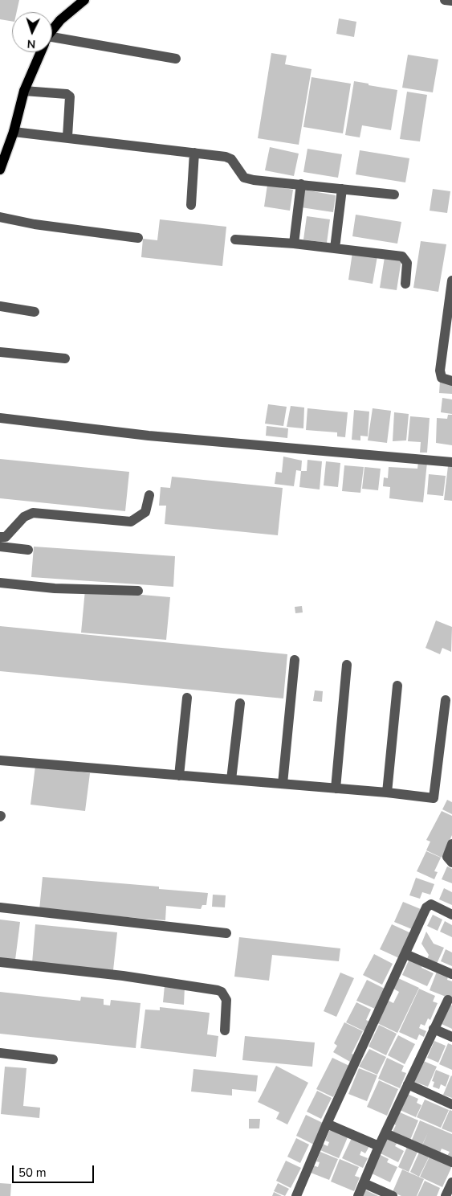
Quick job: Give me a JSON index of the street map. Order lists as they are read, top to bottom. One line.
{"scale_bar":"50 m","north":"bottom"}
